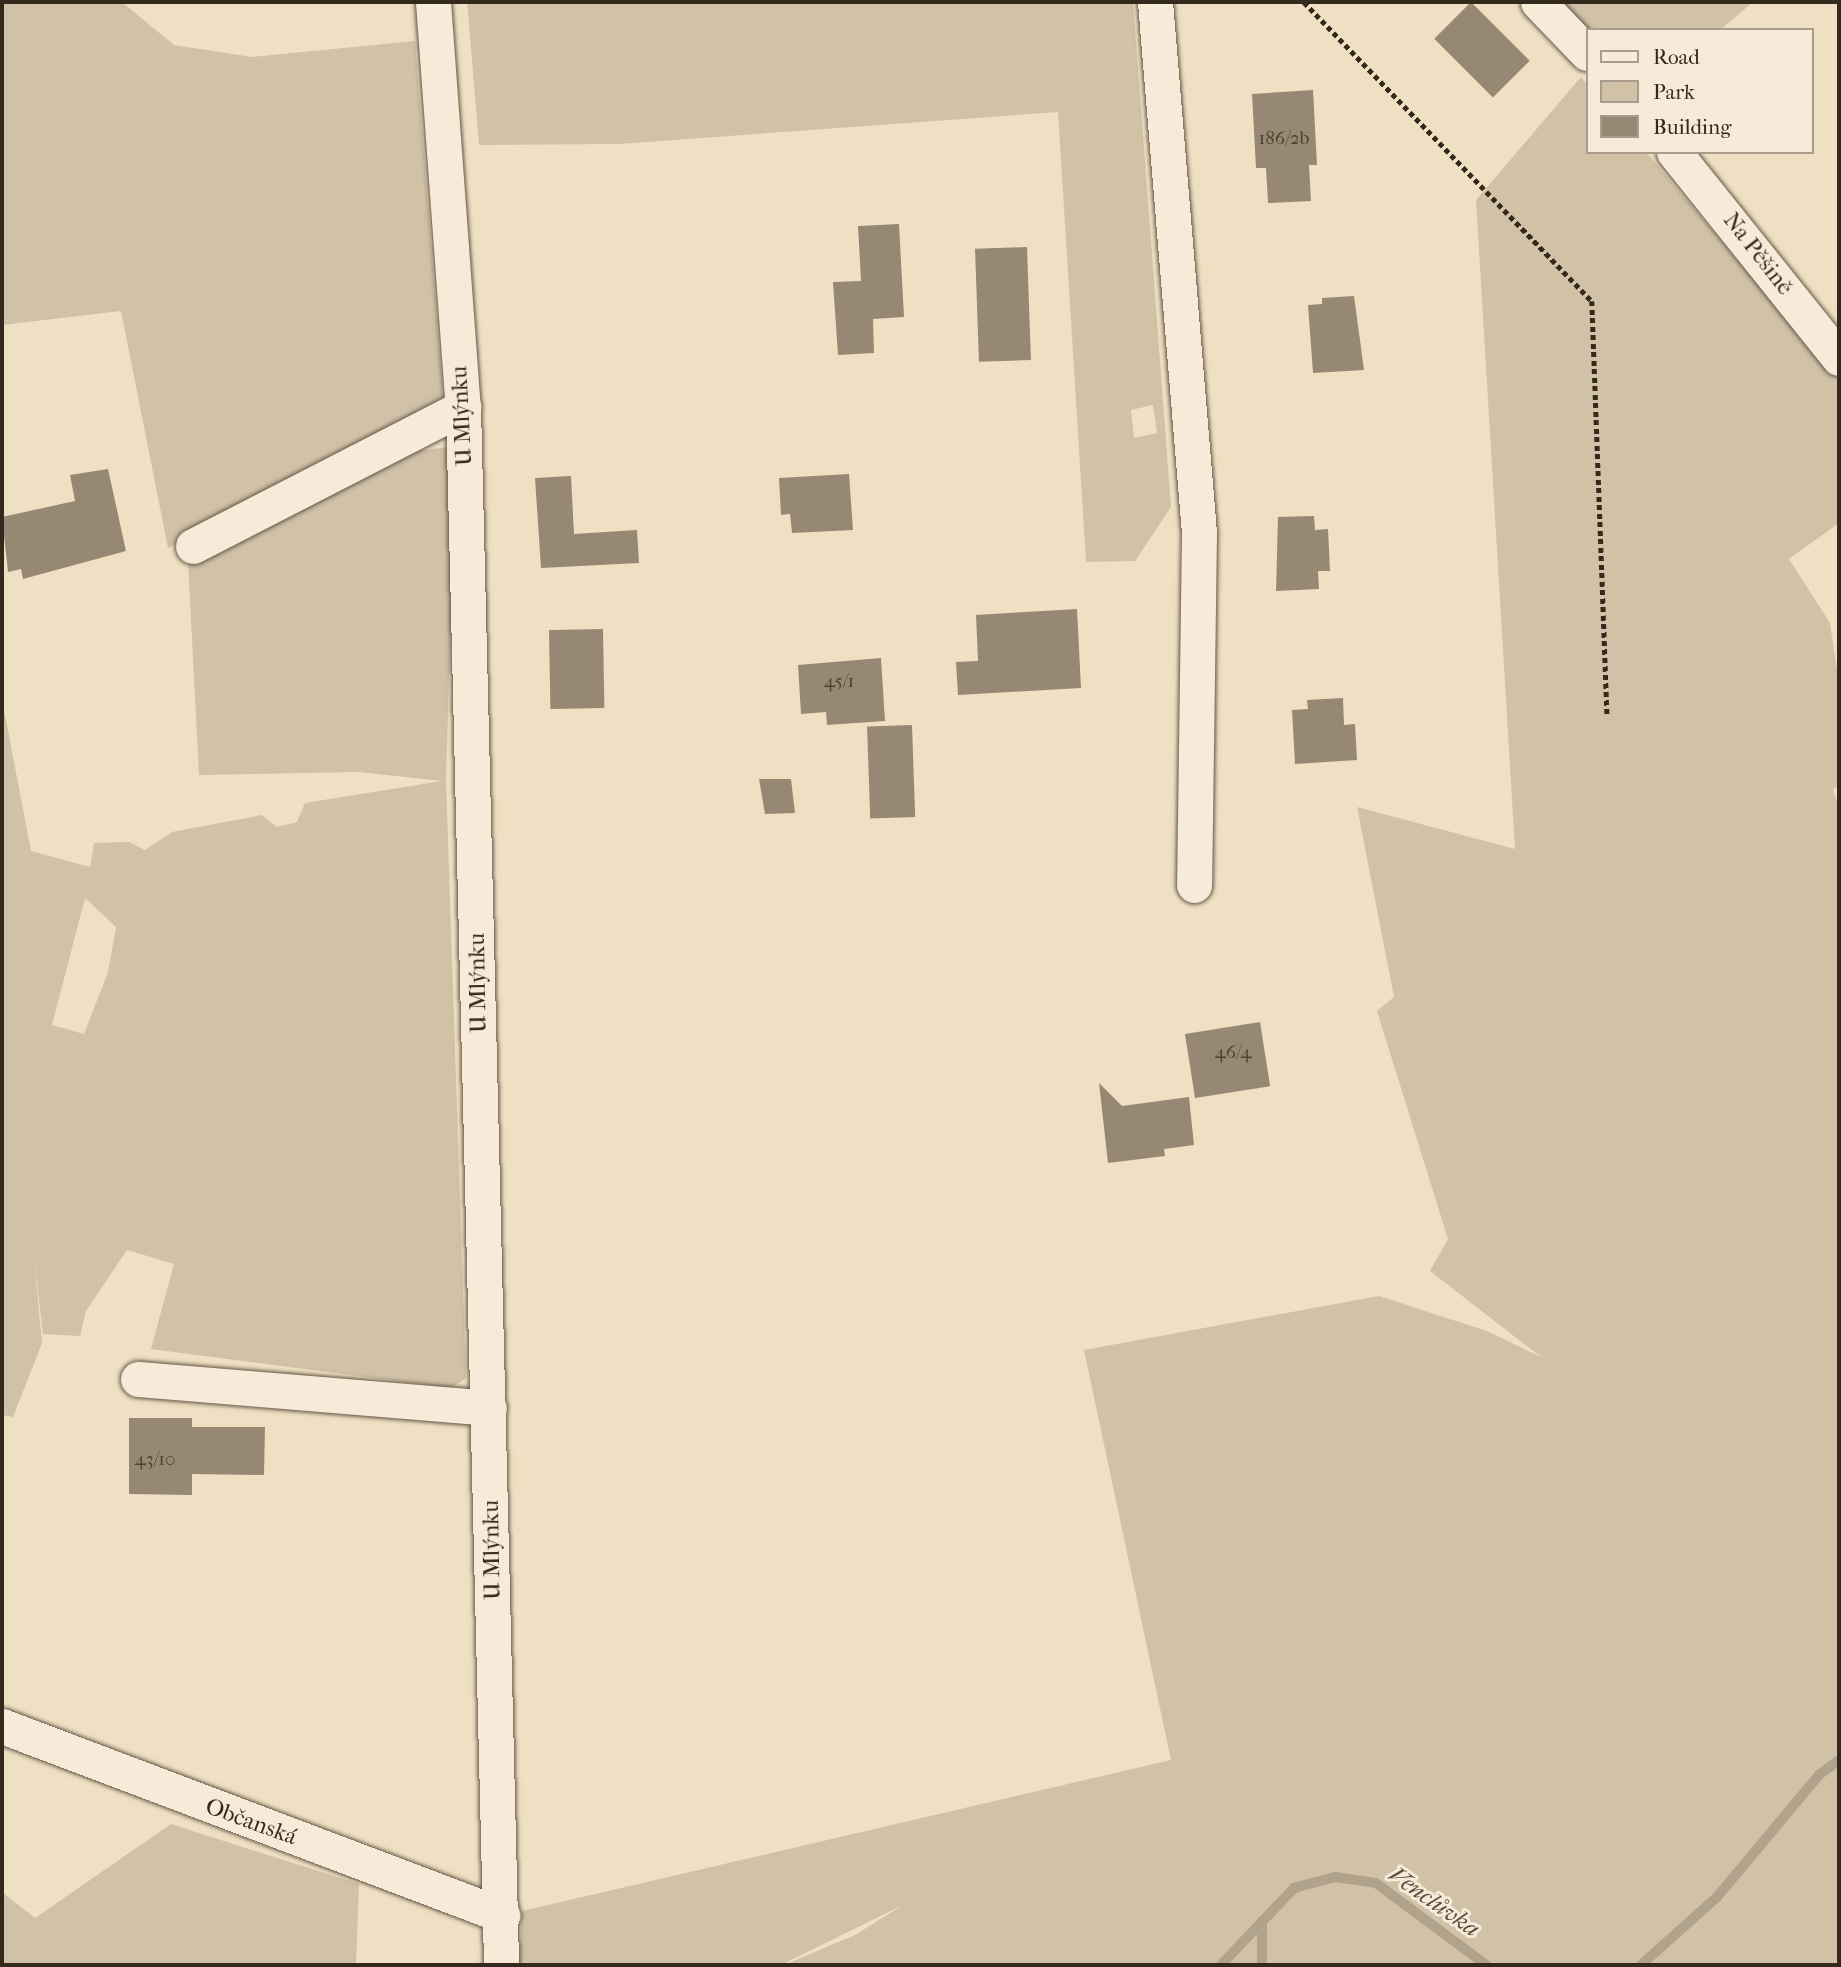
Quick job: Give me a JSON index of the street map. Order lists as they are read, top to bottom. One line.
{"streets":{"street":["Na Pěšině","U Mlýnku","Občanská"]},"crossings":[["U Mlýnku","Občanská"]],"water":["Venclůvka"],"house_numbers":["186/2b","45/1","46/4","43/10"],"legend":["Road","Park","Building"]}
